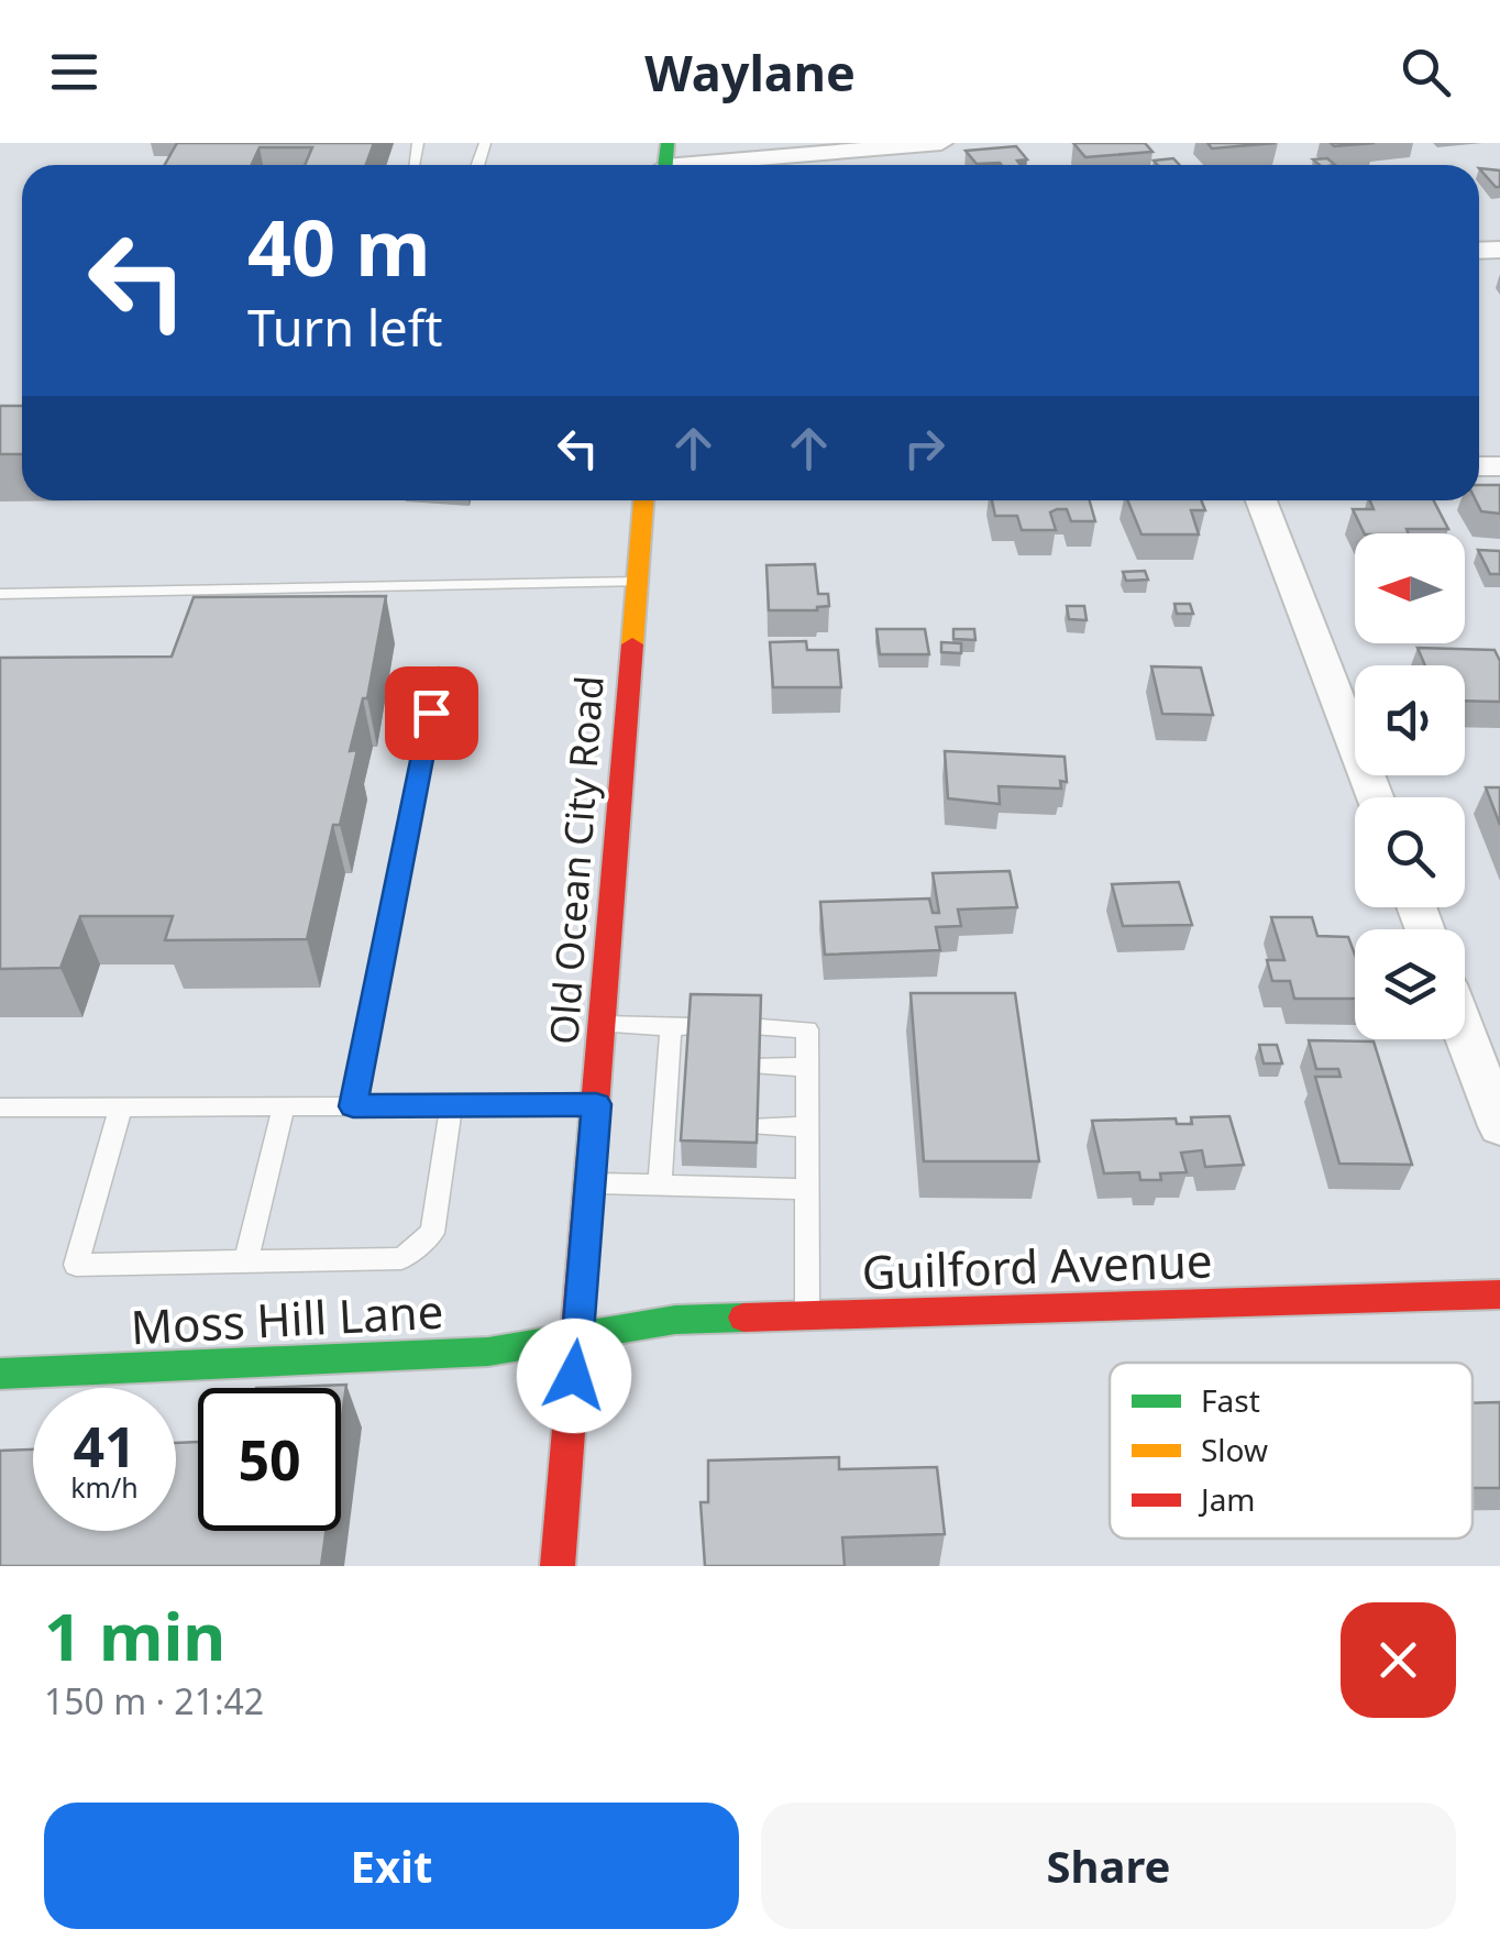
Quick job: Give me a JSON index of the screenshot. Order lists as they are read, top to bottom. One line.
{"streets":{"main road":["Old Ocean City Road","Guilford Avenue","Moss Hill Lane"]},"crossings":[["Old Ocean City Road","Guilford Avenue"],["Old Ocean City Road","Moss Hill Lane"],["Guilford Avenue","Moss Hill Lane"]],"legend":["Fast","Slow","Jam"],"north":"left","page":{"header":"Waylane","turn":["40 m","Turn left"],"speed":"41 km/h","limit":"50","heading":["1 min","150 m · 21:42"],"buttons":["Exit","Share"]}}
